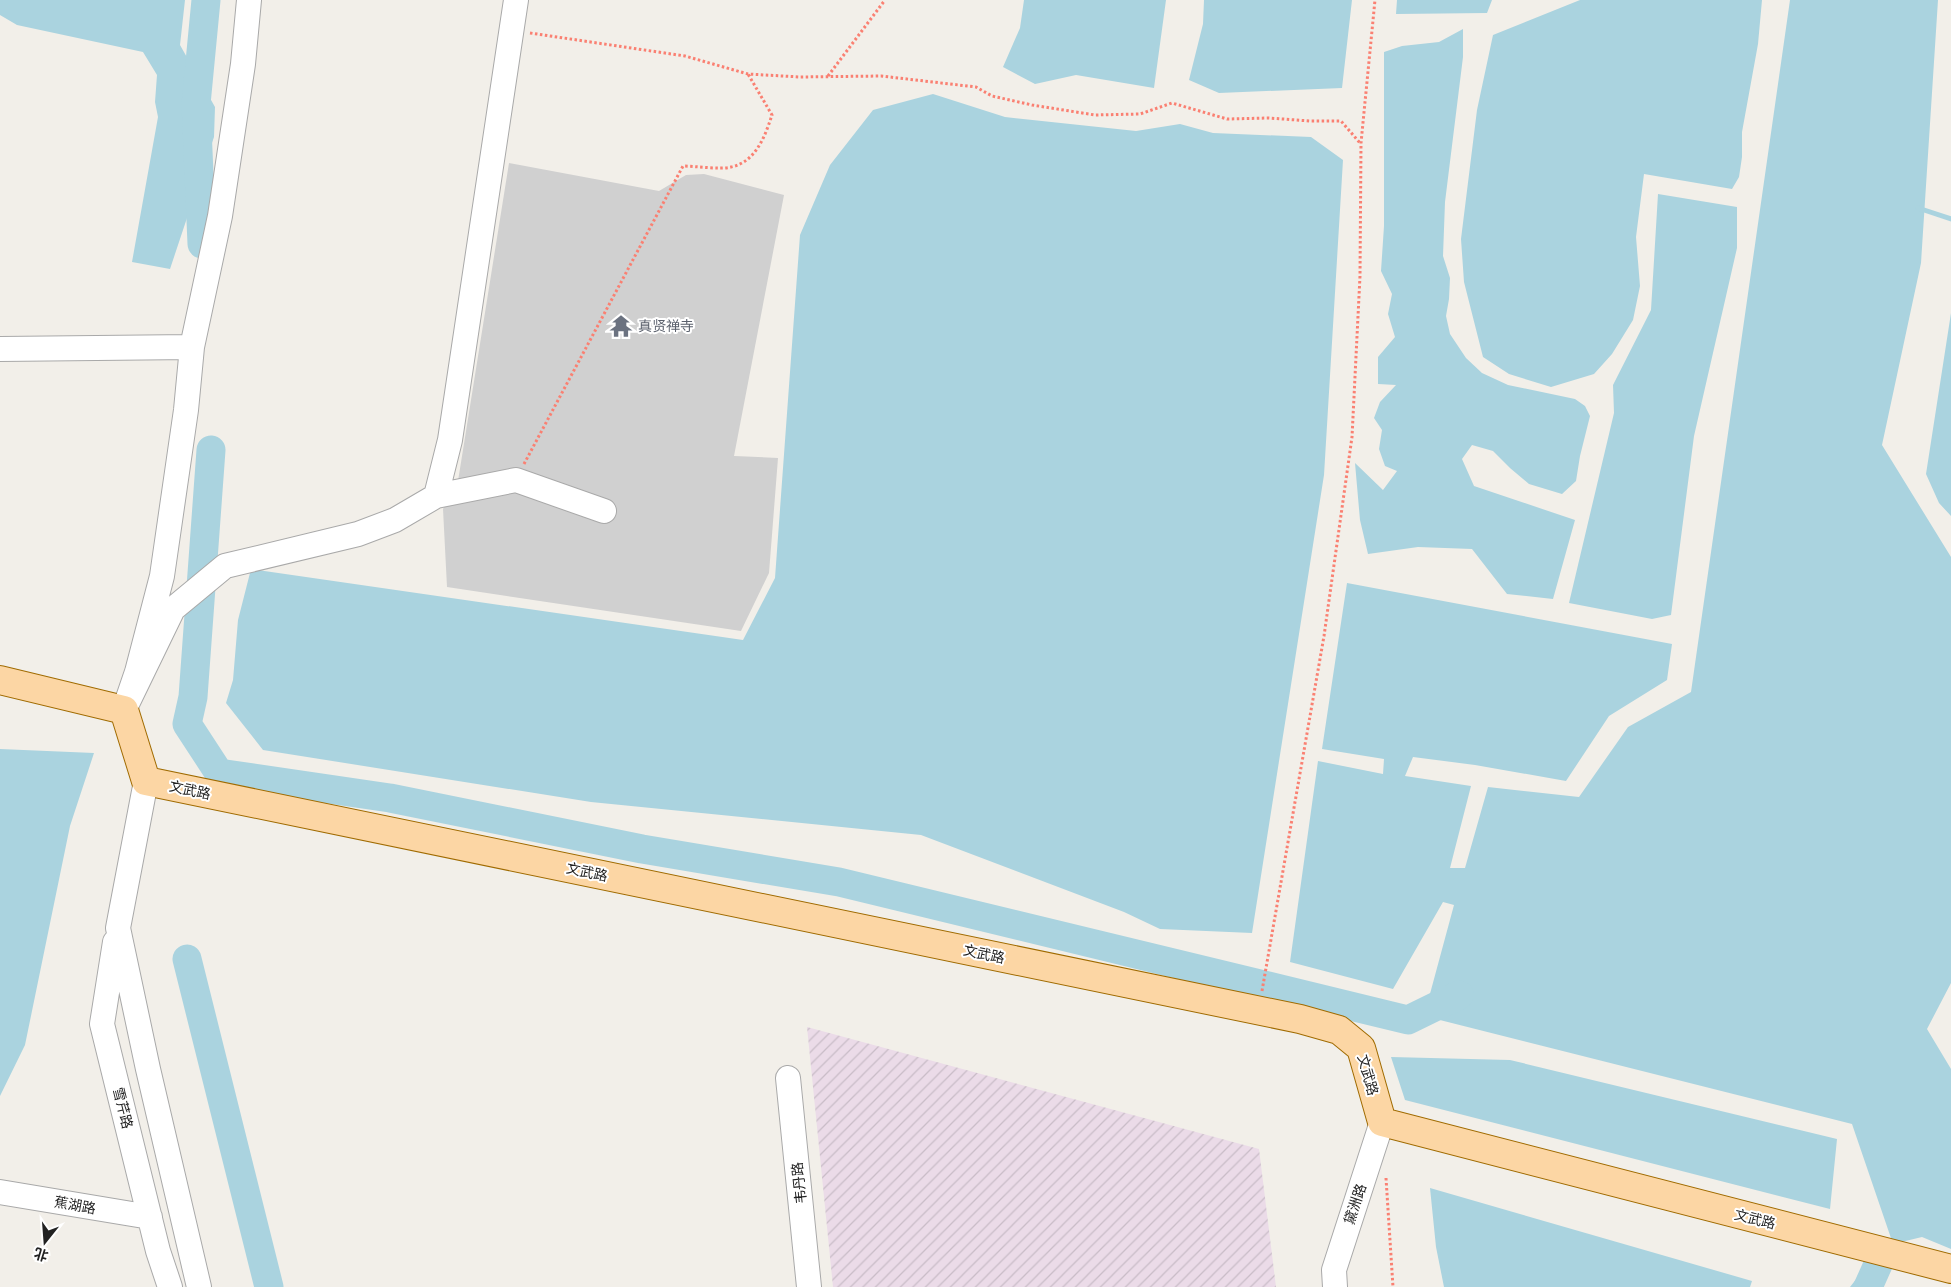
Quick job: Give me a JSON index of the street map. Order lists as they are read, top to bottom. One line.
{"streets":{"main road":["文武路"],"street":["雪芹路","韦丹路","黛洲路","蕉湖路"]},"crossings":[["文武路","雪芹路"],["文武路","黛洲路"],["雪芹路","蕉湖路"]],"places":{"temple":["真贤禅寺"]},"north":"bottom"}
